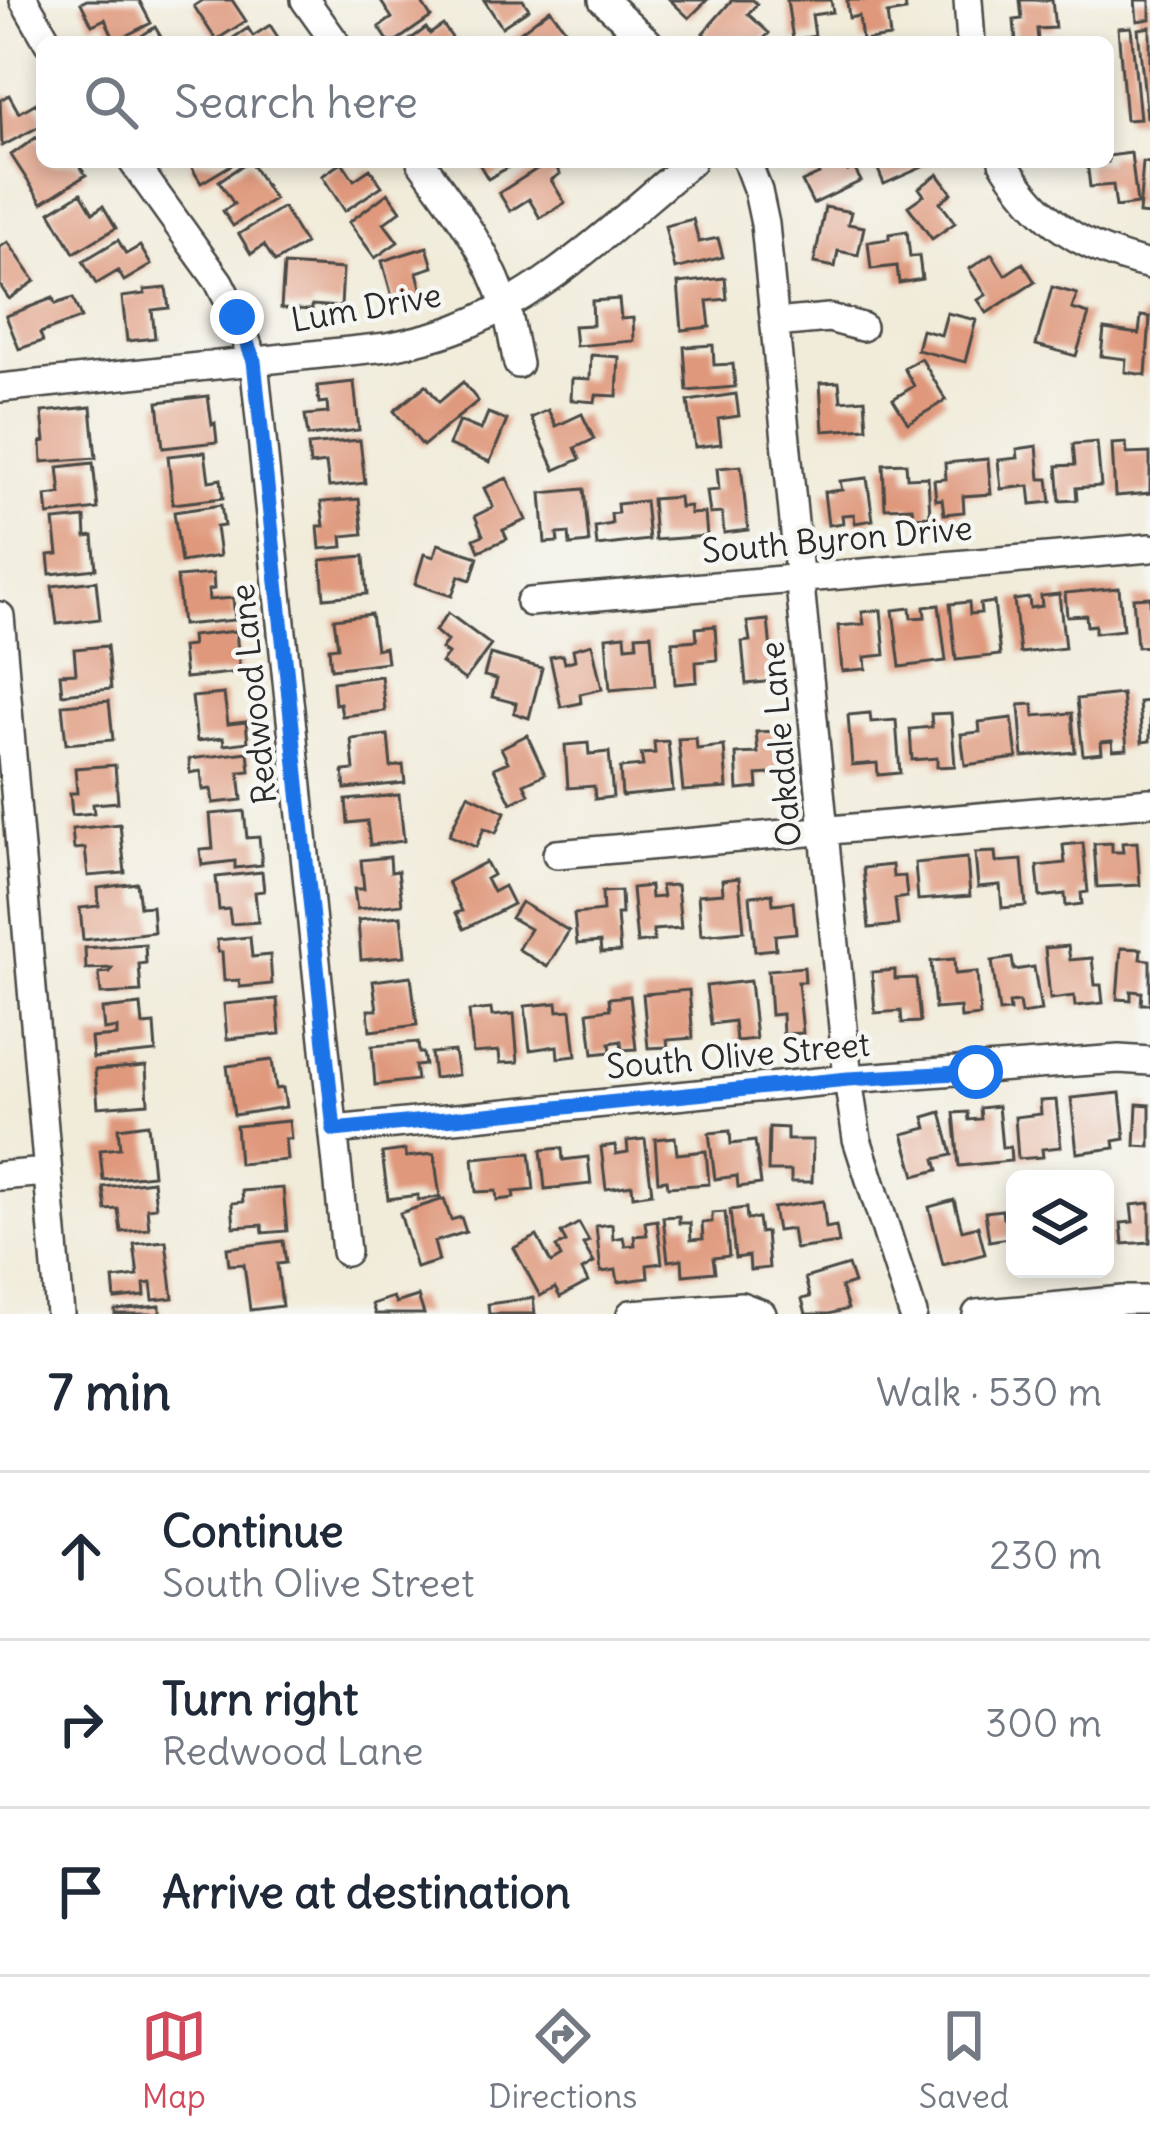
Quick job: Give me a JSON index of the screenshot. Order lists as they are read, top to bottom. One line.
{"streets":{"street":["Lum Drive","South Byron Drive","Redwood Lane","Oakdale Lane","South Olive Street"]},"crossings":[["Lum Drive","Redwood Lane"],["South Byron Drive","Oakdale Lane"],["Redwood Lane","South Olive Street"],["Oakdale Lane","South Olive Street"]],"page":{"search":"Search here","heading":["7 min","Walk · 530 m"],"list":[["Continue","South Olive Street","230 m"],["Turn right","Redwood Lane","300 m"],"Arrive at destination"],"nav":["Map","Directions","Saved"]}}
